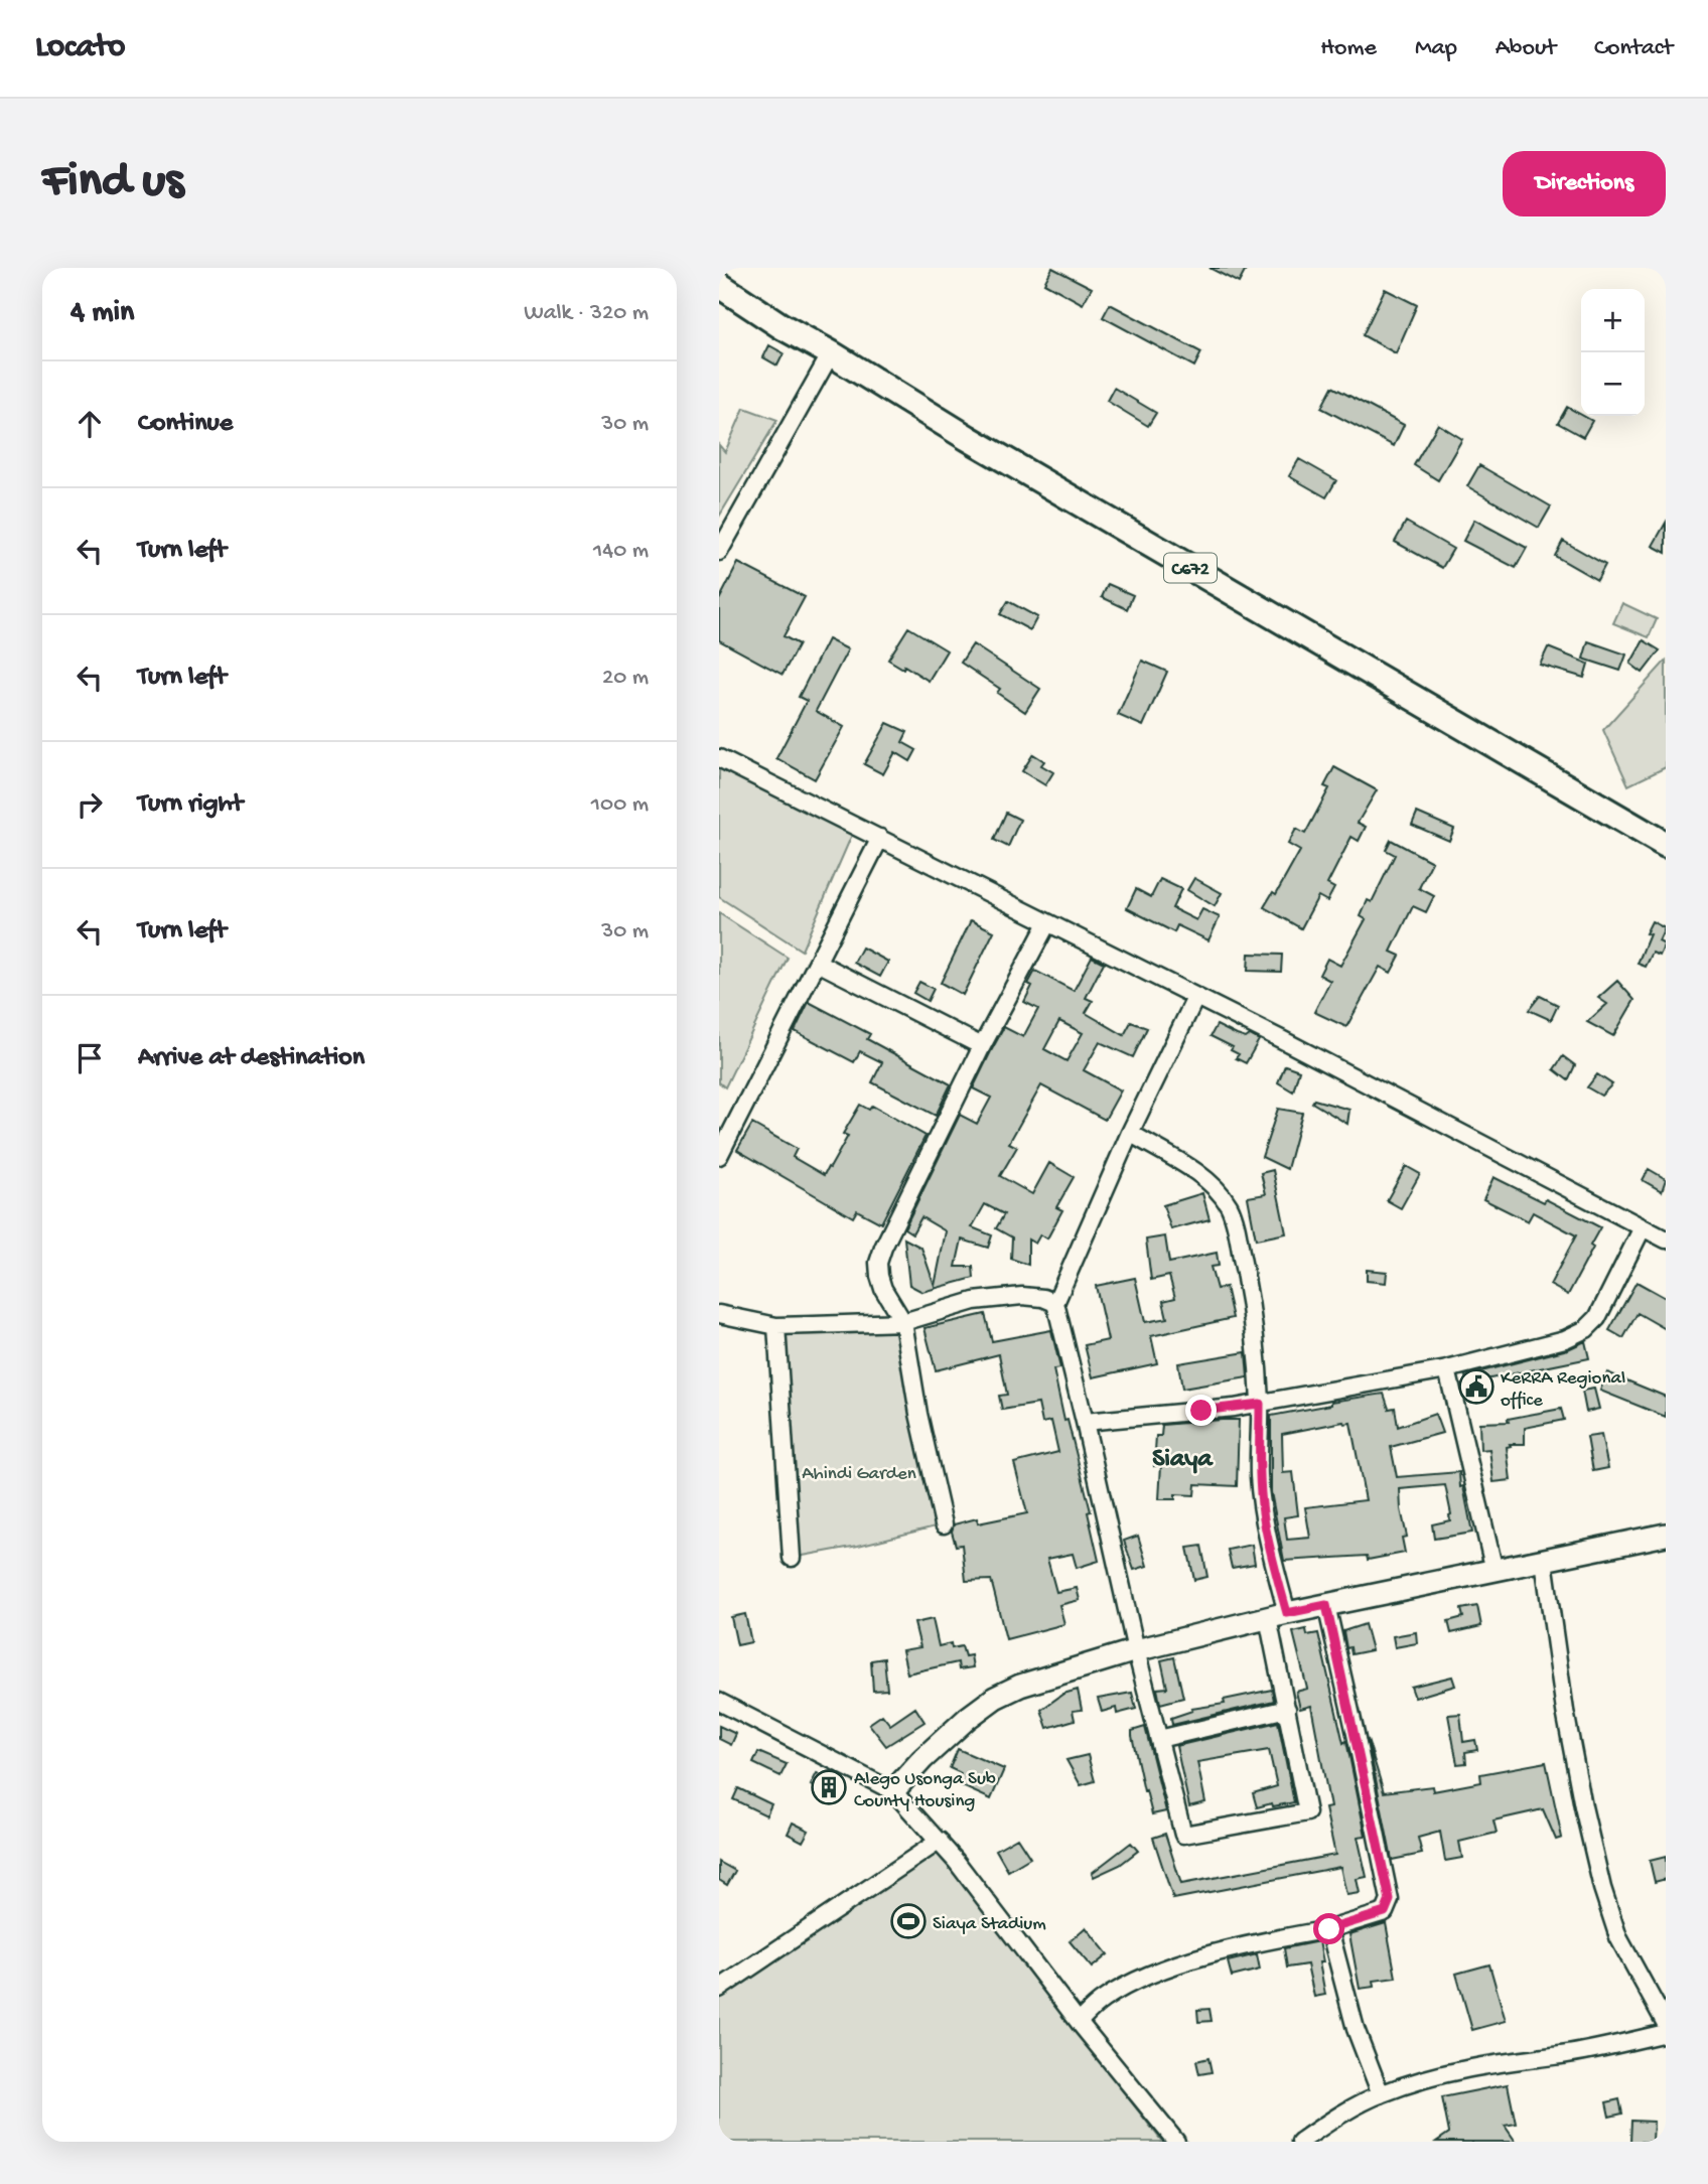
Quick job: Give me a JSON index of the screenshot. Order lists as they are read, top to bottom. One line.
{"streets":{"main road":["C672"]},"districts":["Siaya"],"parks":["Ahindi Garden"],"places":{"public building":["KeRRA Regional office"],"building":["Alego Usonga Sub County Housing"],"sports":["Siaya Stadium"]},"page":{"header":"Locato","nav":["Home","Map","About","Contact"],"buttons":"Directions","title":"Find us","heading":["4 min","Walk · 320 m"],"map_buttons":["+","−"],"list":[["Continue","30 m"],["Turn left","140 m"],["Turn left","20 m"],["Turn right","100 m"],["Turn left","30 m"],"Arrive at destination"]}}
